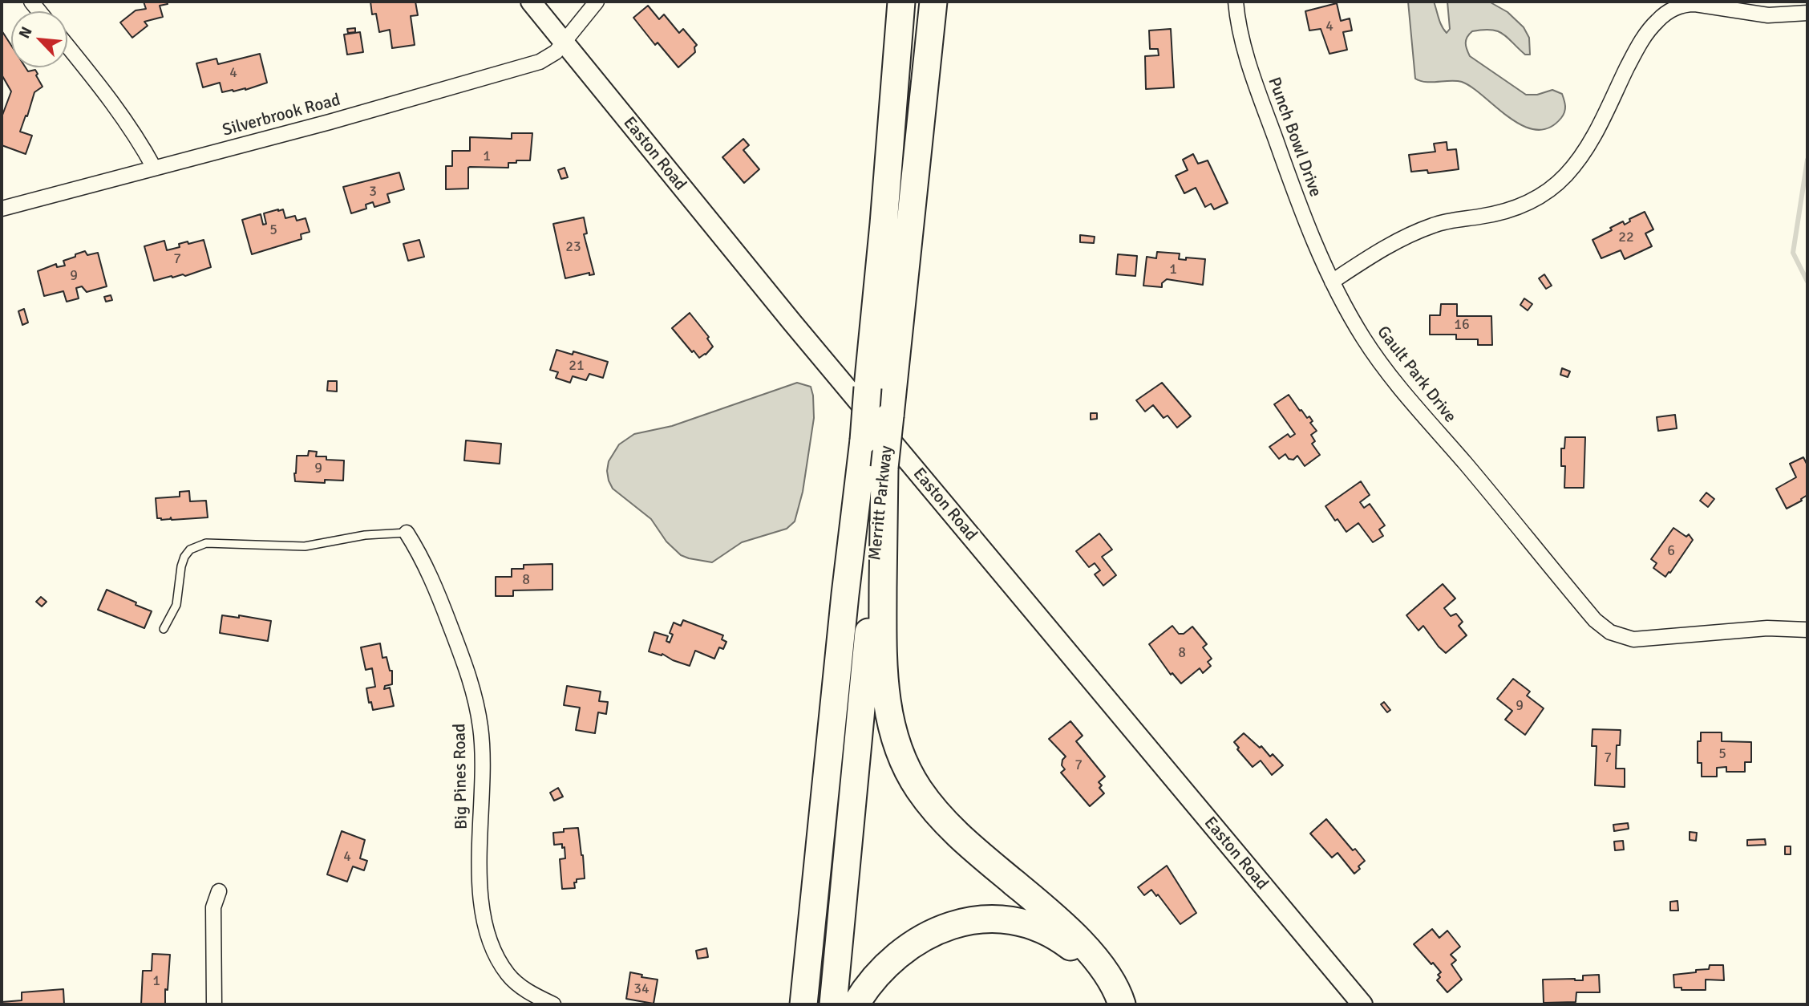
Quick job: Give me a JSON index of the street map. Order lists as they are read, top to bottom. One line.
{"streets":{"highway":["Merritt Parkway"],"main road":["Easton Road"],"street":["Silverbrook Road","Punch Bowl Drive","Gault Park Drive","Big Pines Road"]},"crossings":[["Silverbrook Road","Easton Road"],["Punch Bowl Drive","Gault Park Drive"]],"house_numbers":["4","4","1","3","5","22","23","7","1","9","16","21","9","6","8","8","9","5","7","7","4","1","34"],"north":"top left"}
